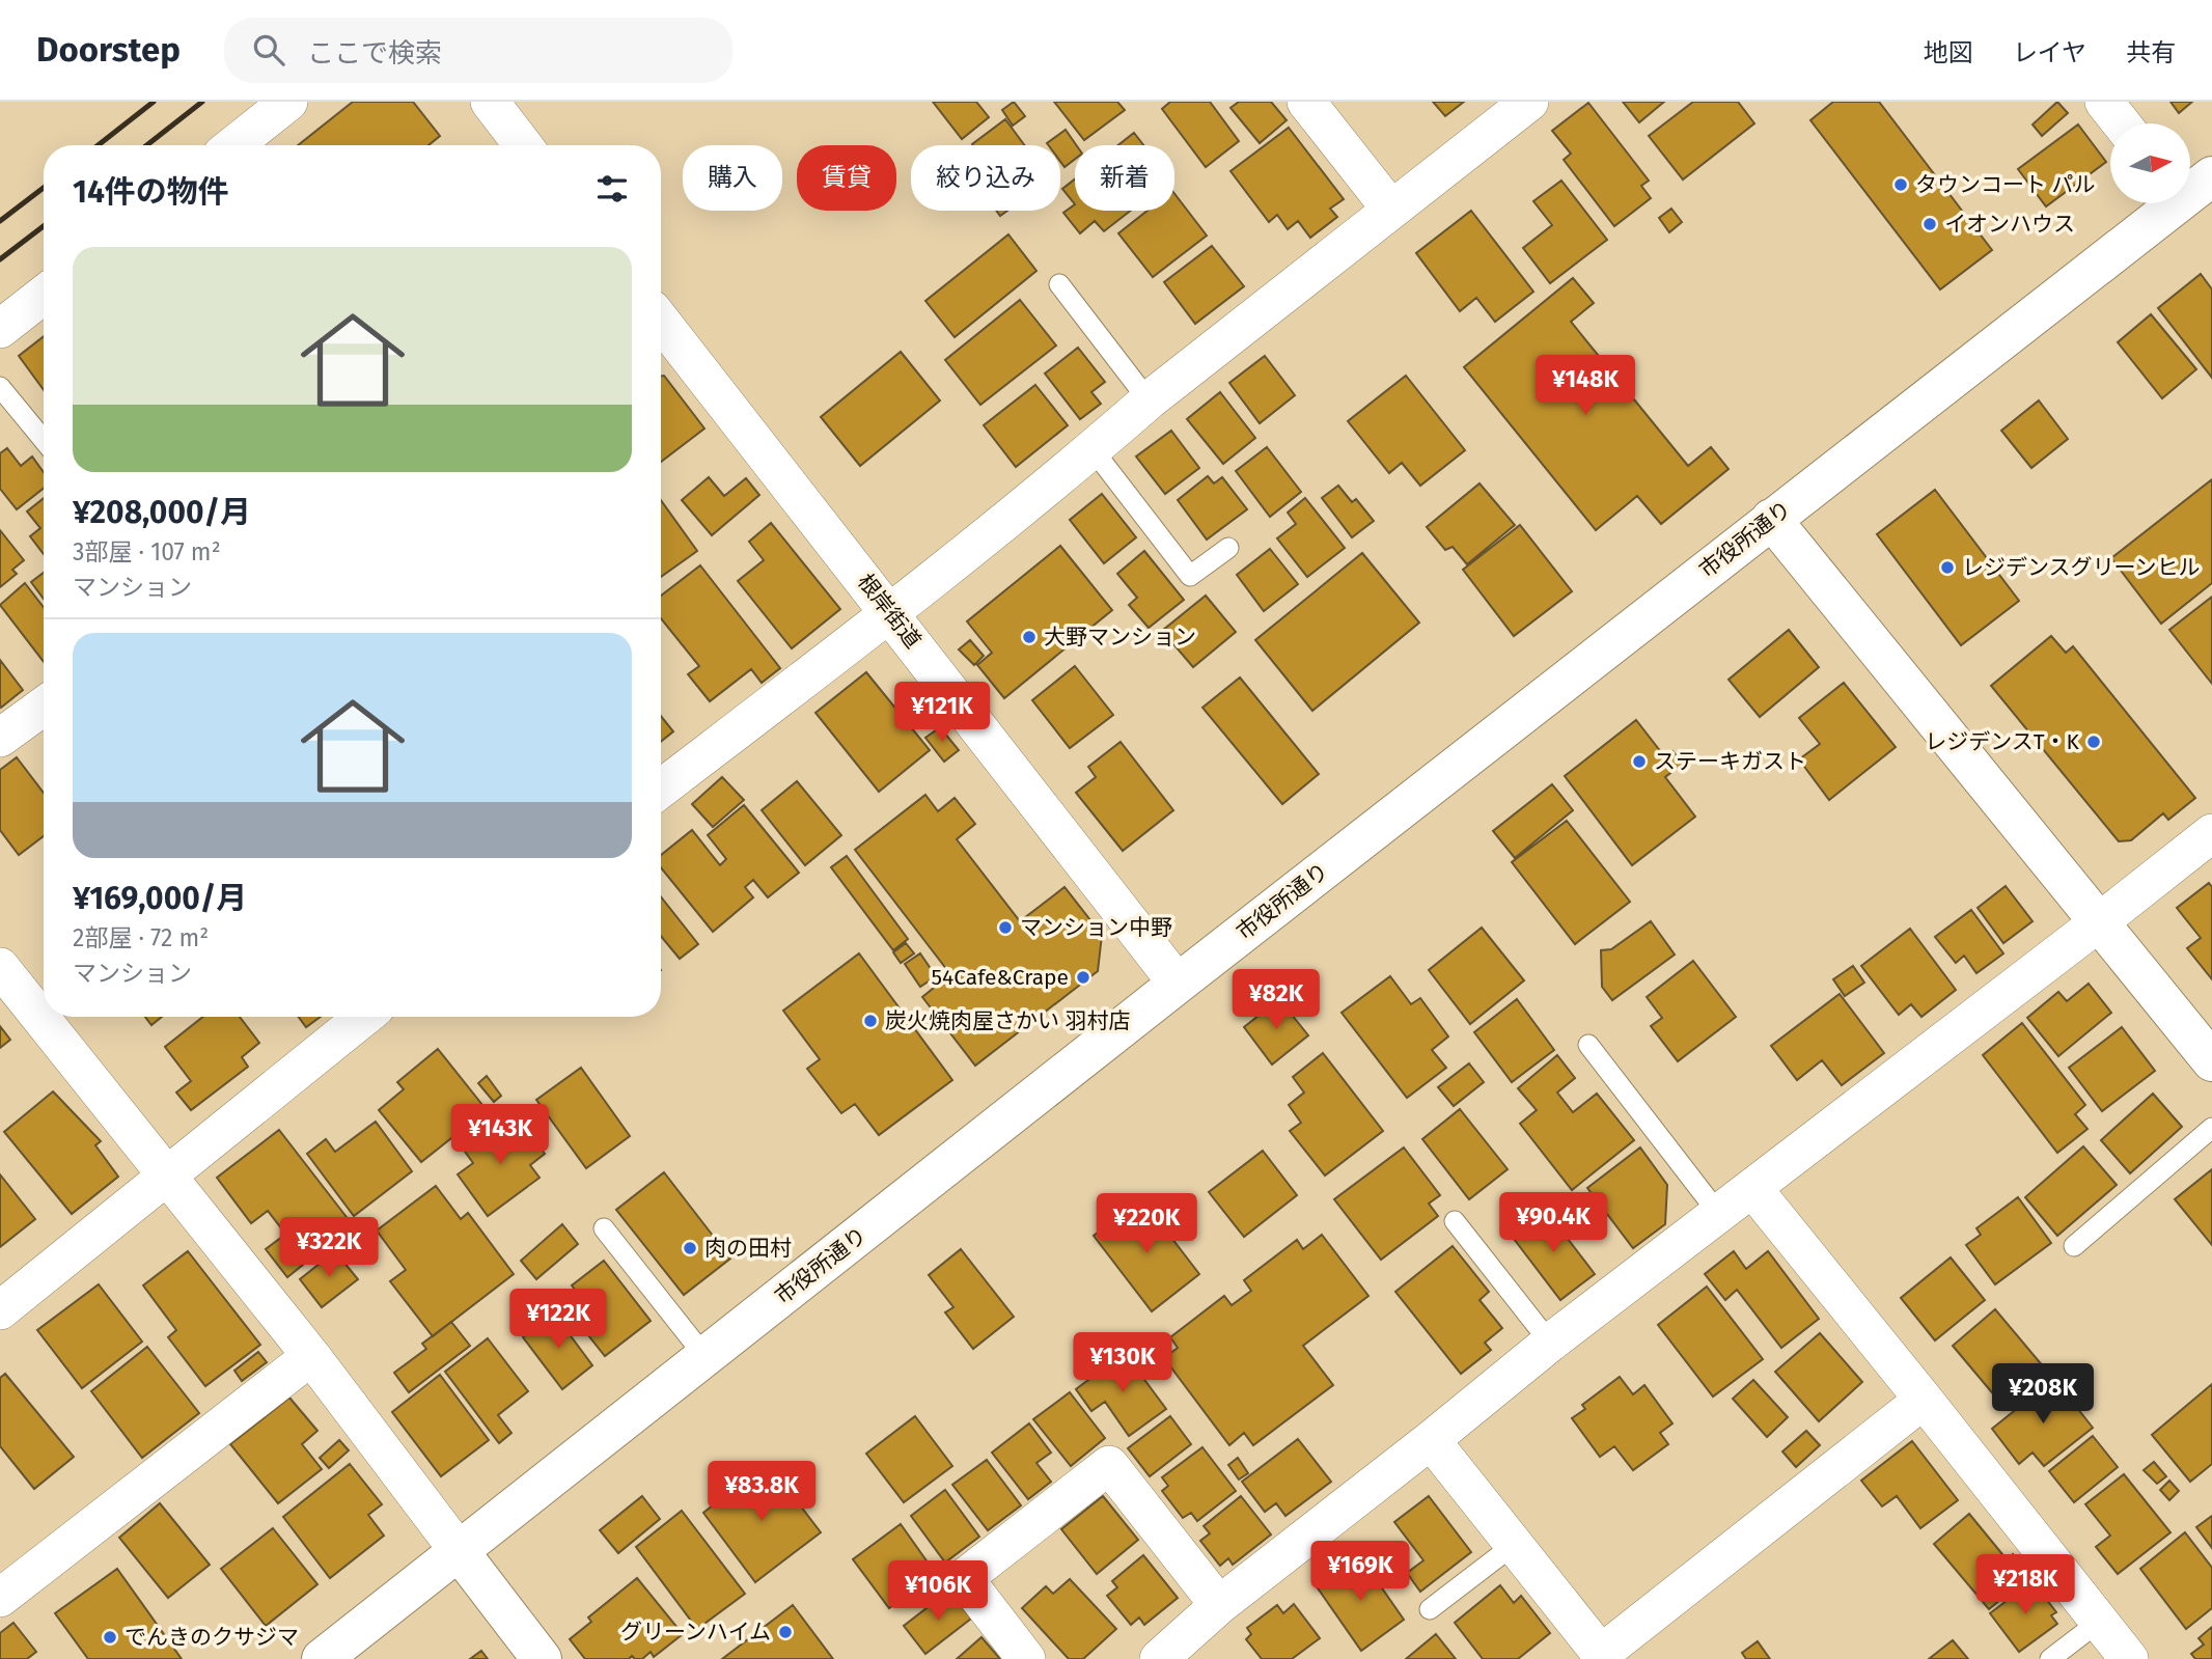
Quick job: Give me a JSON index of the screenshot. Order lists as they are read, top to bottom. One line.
{"streets":{"street":["市役所通り","根岸街道"]},"crossings":[["市役所通り","根岸街道"]],"places":["タウンコート パル","イオンハウス","レジデンスグリーンヒル","大野マンション","レジデンスT・K","ステーキガスト","マンション中野","54Cafe&Crape","炭火焼肉屋さかい 羽村店","肉の田村","グリーンハイム","でんきのクサジマ"],"north":"right","page":{"header":"Doorstep","search":"ここで検索","nav":["地図","レイヤ","共有"],"chip":["購入","賃貸","絞り込み","新着"],"heading":"14件の物件","list":[{"name":"¥208,000/月","note":"3部屋 · 107 m² · マンション"},{"name":"¥169,000/月","note":"2部屋 · 72 m² · マンション"}],"price":["¥148K","¥121K","¥82K","¥143K","¥90.4K","¥220K","¥322K","¥122K","¥130K","¥208K","¥83.8K","¥169K","¥218K","¥106K"]}}
